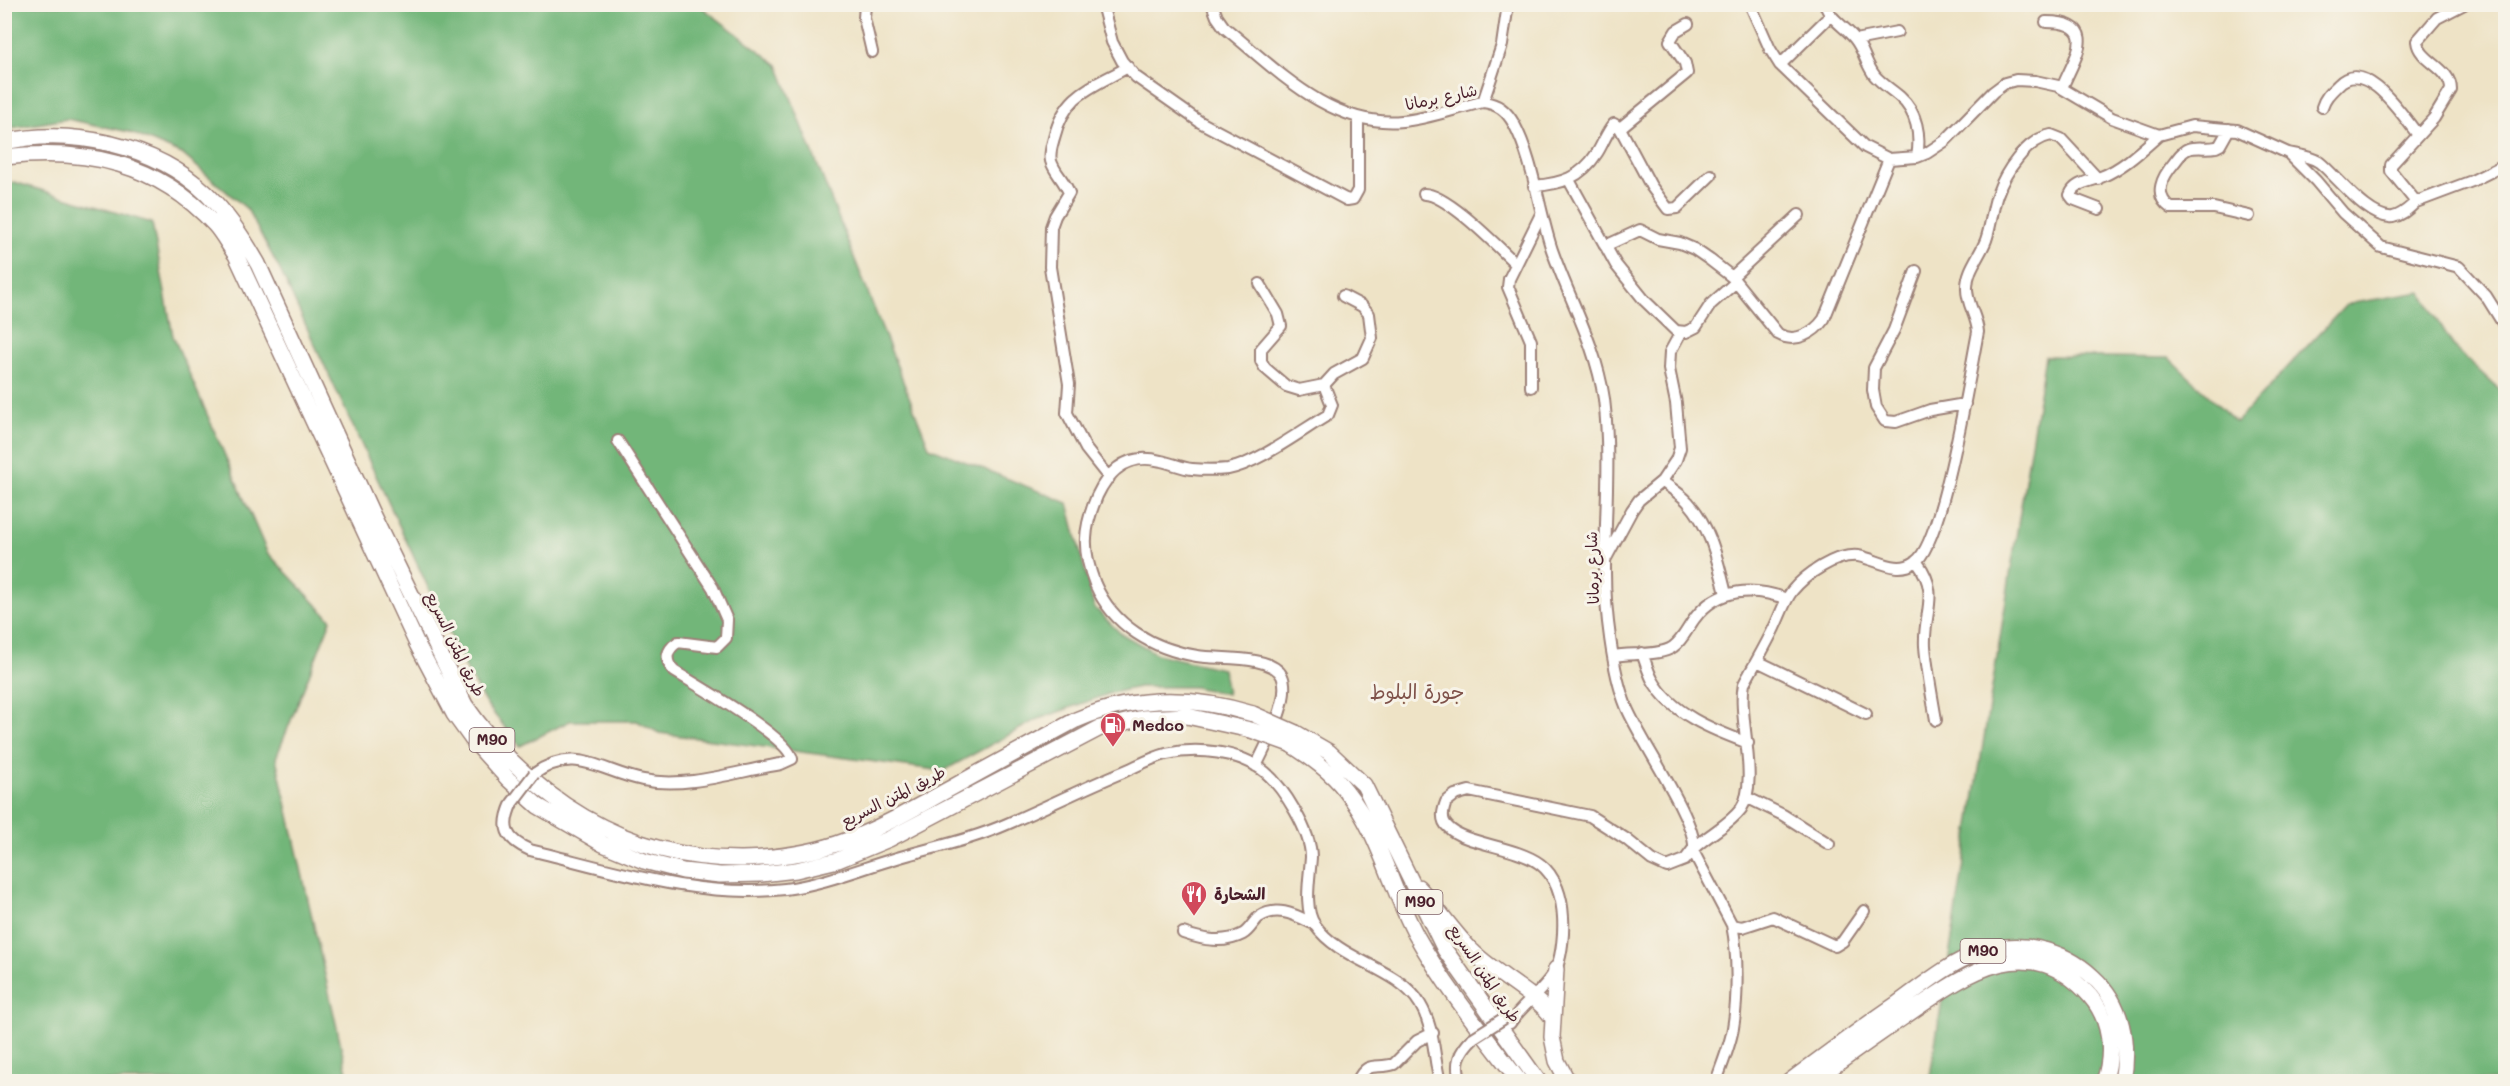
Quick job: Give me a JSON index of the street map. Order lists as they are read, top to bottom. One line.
{"streets":{"highway":["طريق المتن السريع","M90"],"street":["شارع برمانا"]},"districts":["جورة البلوط"],"places":{"fuel station":["Medco"],"restaurant":["الشحارة"]}}
